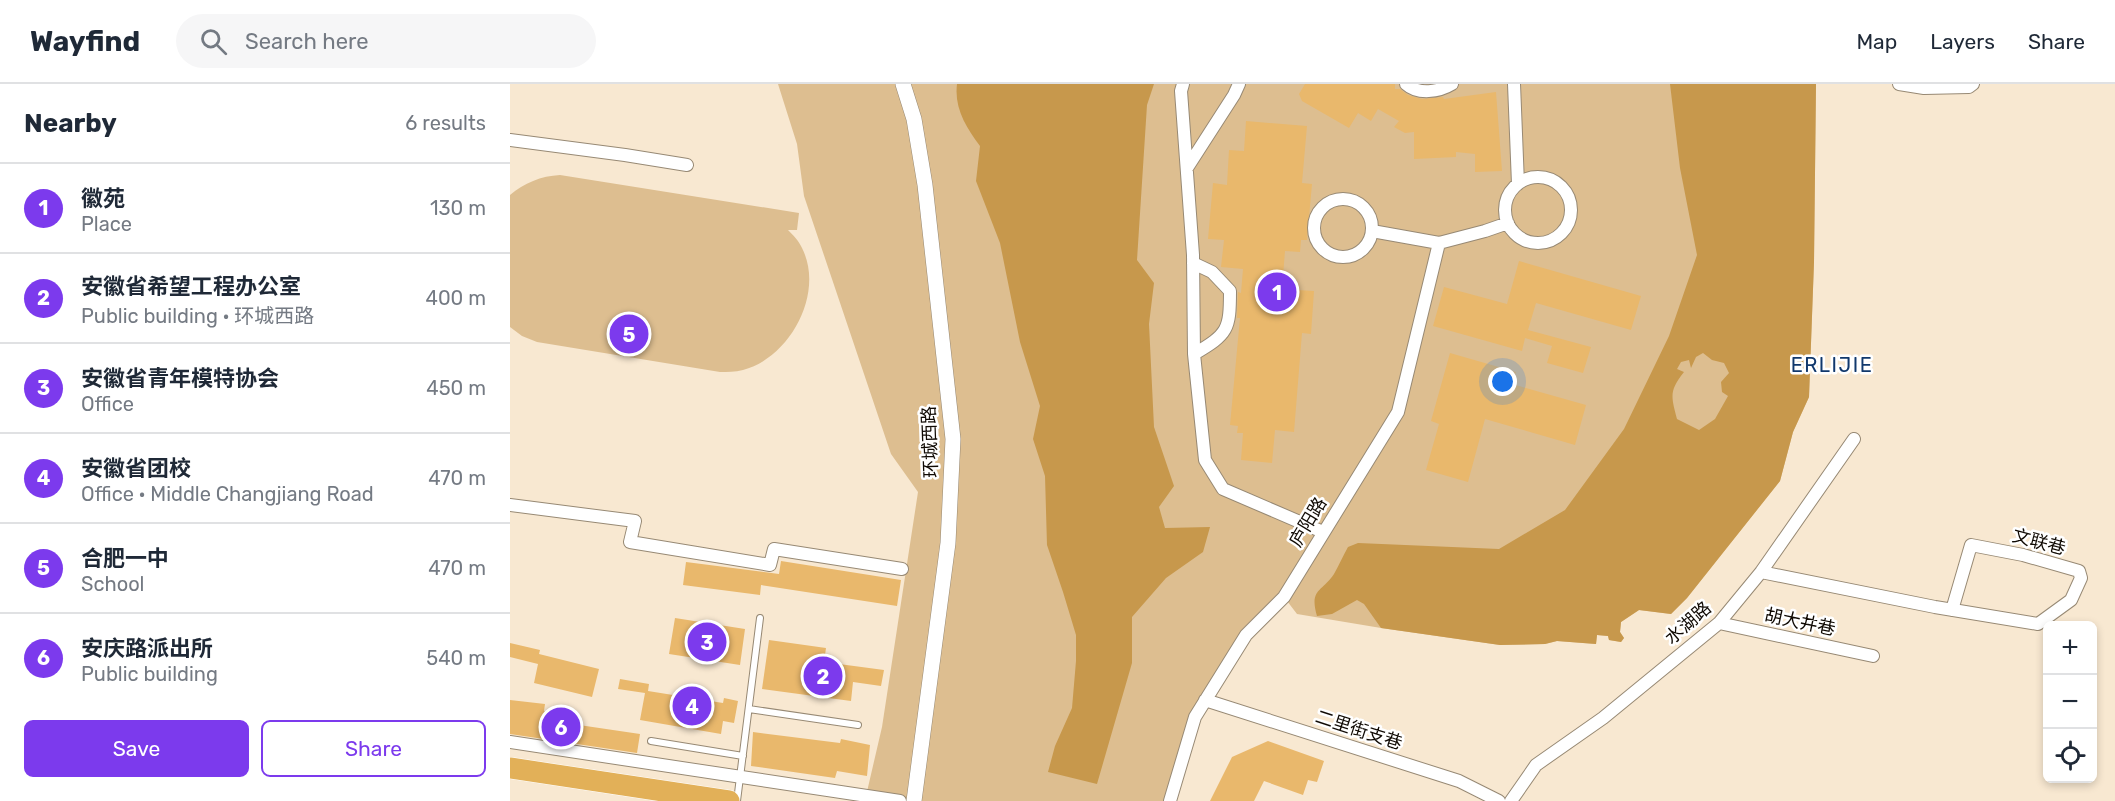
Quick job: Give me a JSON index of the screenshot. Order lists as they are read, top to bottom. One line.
{"streets":{"street":["环城西路","庐阳路","文联巷","胡大井巷","水湖路","二里街支巷"]},"crossings":[["庐阳路","二里街支巷"],["文联巷","水湖路"],["胡大井巷","水湖路"]],"districts":["ERLIJIE"],"page":{"header":"Wayfind","search":"Search here","nav":["Map","Layers","Share"],"heading":["Nearby","6 results"],"list":[{"mark":"1","name":"徽苑","note":"Place","value":"130 m"},{"mark":"2","name":"安徽省希望工程办公室","note":"Public building · 环城西路","value":"400 m"},{"mark":"3","name":"安徽省青年模特协会","note":"Office","value":"450 m"},{"mark":"4","name":"安徽省团校","note":"Office · Middle Changjiang Road","value":"470 m"},{"mark":"5","name":"合肥一中","note":"School","value":"470 m"},{"mark":"6","name":"安庆路派出所","note":"Public building","value":"540 m"}],"pins":["1","5","3","2","4","6"],"map_buttons":["+","−"],"buttons":["Save","Share"]}}
